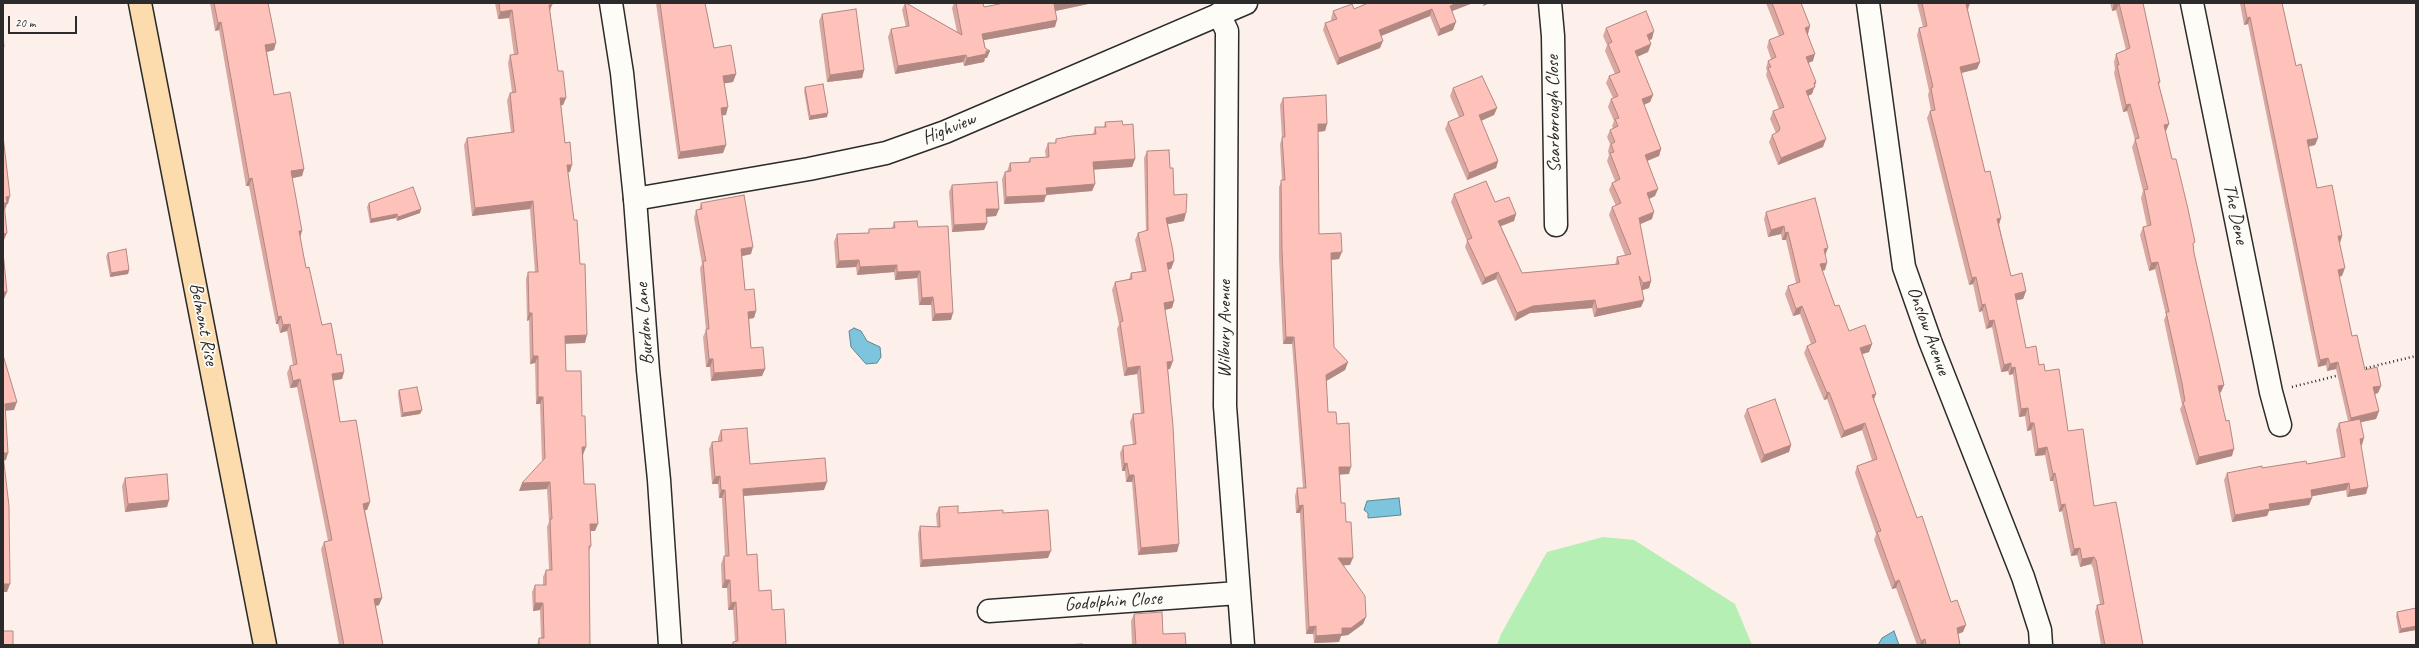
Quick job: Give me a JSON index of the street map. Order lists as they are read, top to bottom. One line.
{"streets":{"highway":["Belmont Rise"],"street":["Scarborough Close","Highview","The Dene","Burdon Lane","Wilbury Avenue","Onslow Avenue","Godolphin Close"]},"crossings":[["Highview","Burdon Lane"],["Highview","Wilbury Avenue"],["Wilbury Avenue","Godolphin Close"]],"scale_bar":"20 m"}
